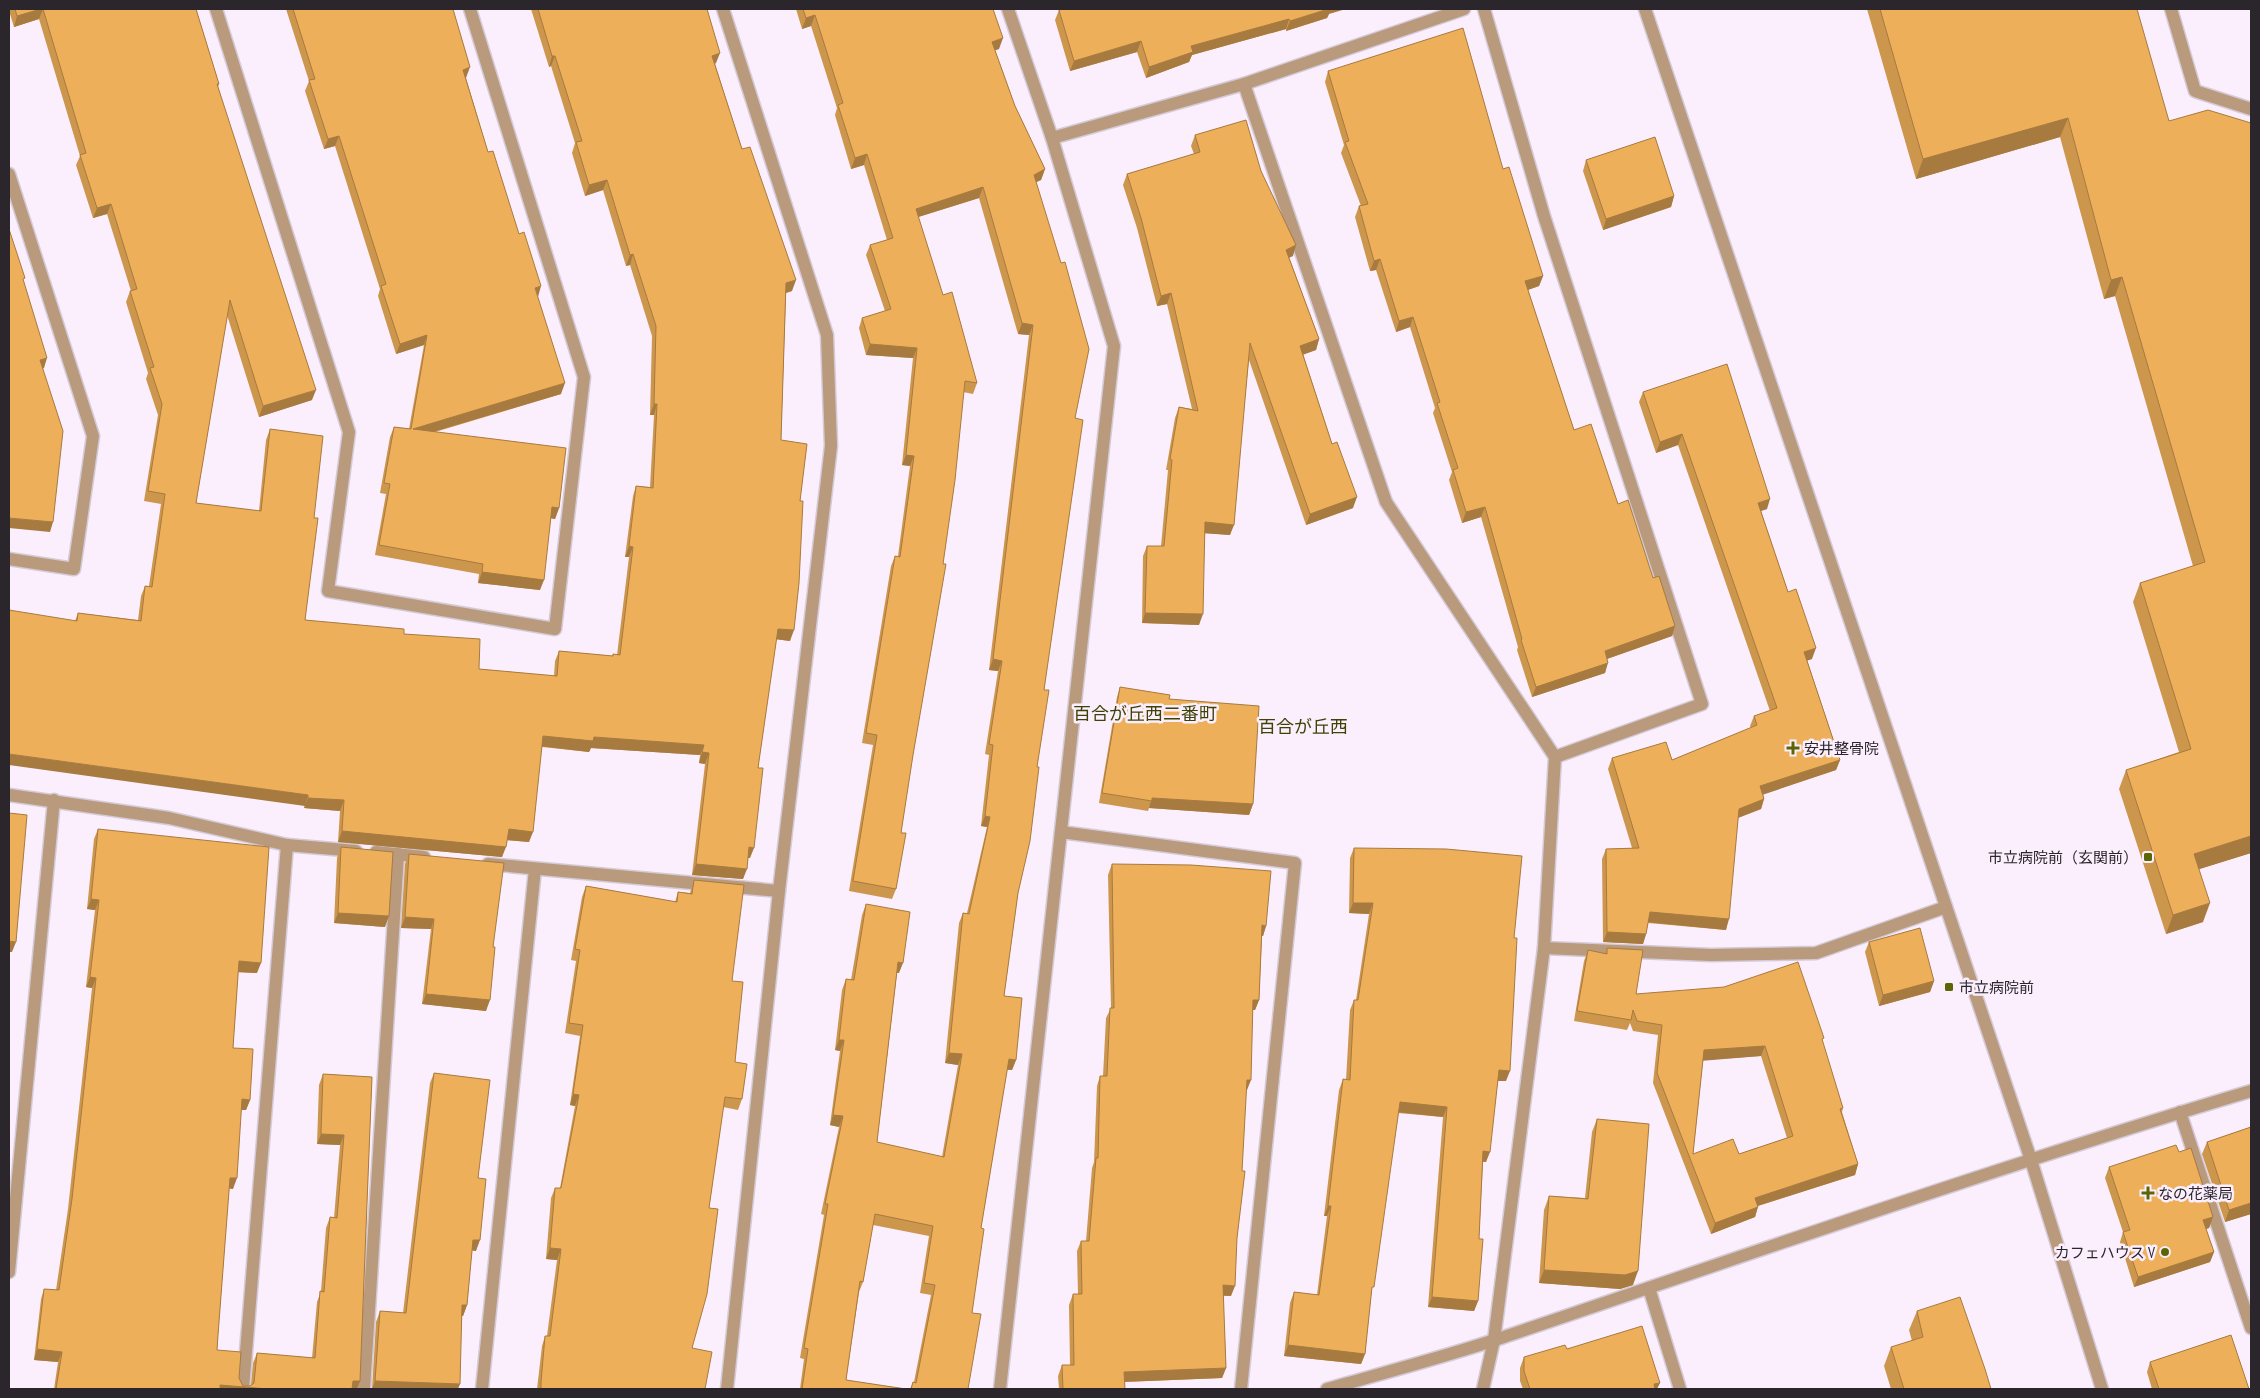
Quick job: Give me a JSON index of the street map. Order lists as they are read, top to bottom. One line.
{"districts":["百合が丘西二番町","百合が丘西"],"places":{"health":["安井整骨院","なの花薬局"],"transit":["市立病院前（玄関前）","市立病院前"],"other":["カフェハウス V"]}}
